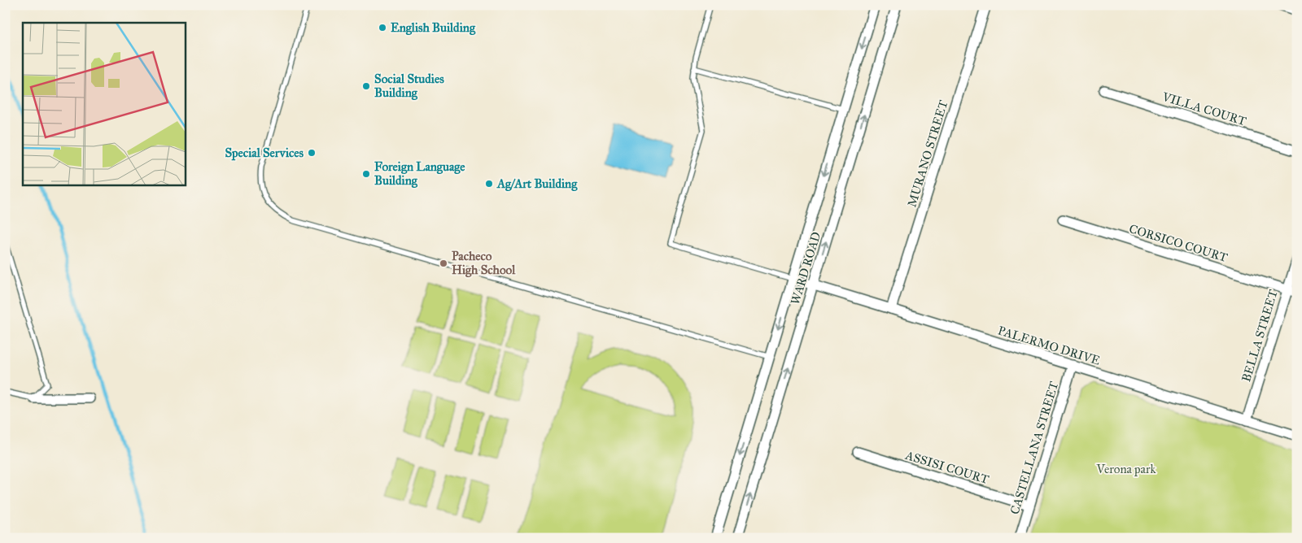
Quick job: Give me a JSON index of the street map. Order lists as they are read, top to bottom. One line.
{"streets":{"street":["VILLA COURT","MURANO STREET","CORSICO COURT","WARD ROAD","BELLA STREET","PALERMO DRIVE","CASTELLANA STREET","ASSISI COURT"]},"crossings":[["MURANO STREET","PALERMO DRIVE"],["CORSICO COURT","BELLA STREET"],["WARD ROAD","PALERMO DRIVE"],["BELLA STREET","PALERMO DRIVE"],["PALERMO DRIVE","CASTELLANA STREET"],["CASTELLANA STREET","ASSISI COURT"]],"parks":["Verona park"],"places":["English Building","Social Studies Building","Special Services","Foreign Language Building","Ag/Art Building","Pacheco High School"]}
